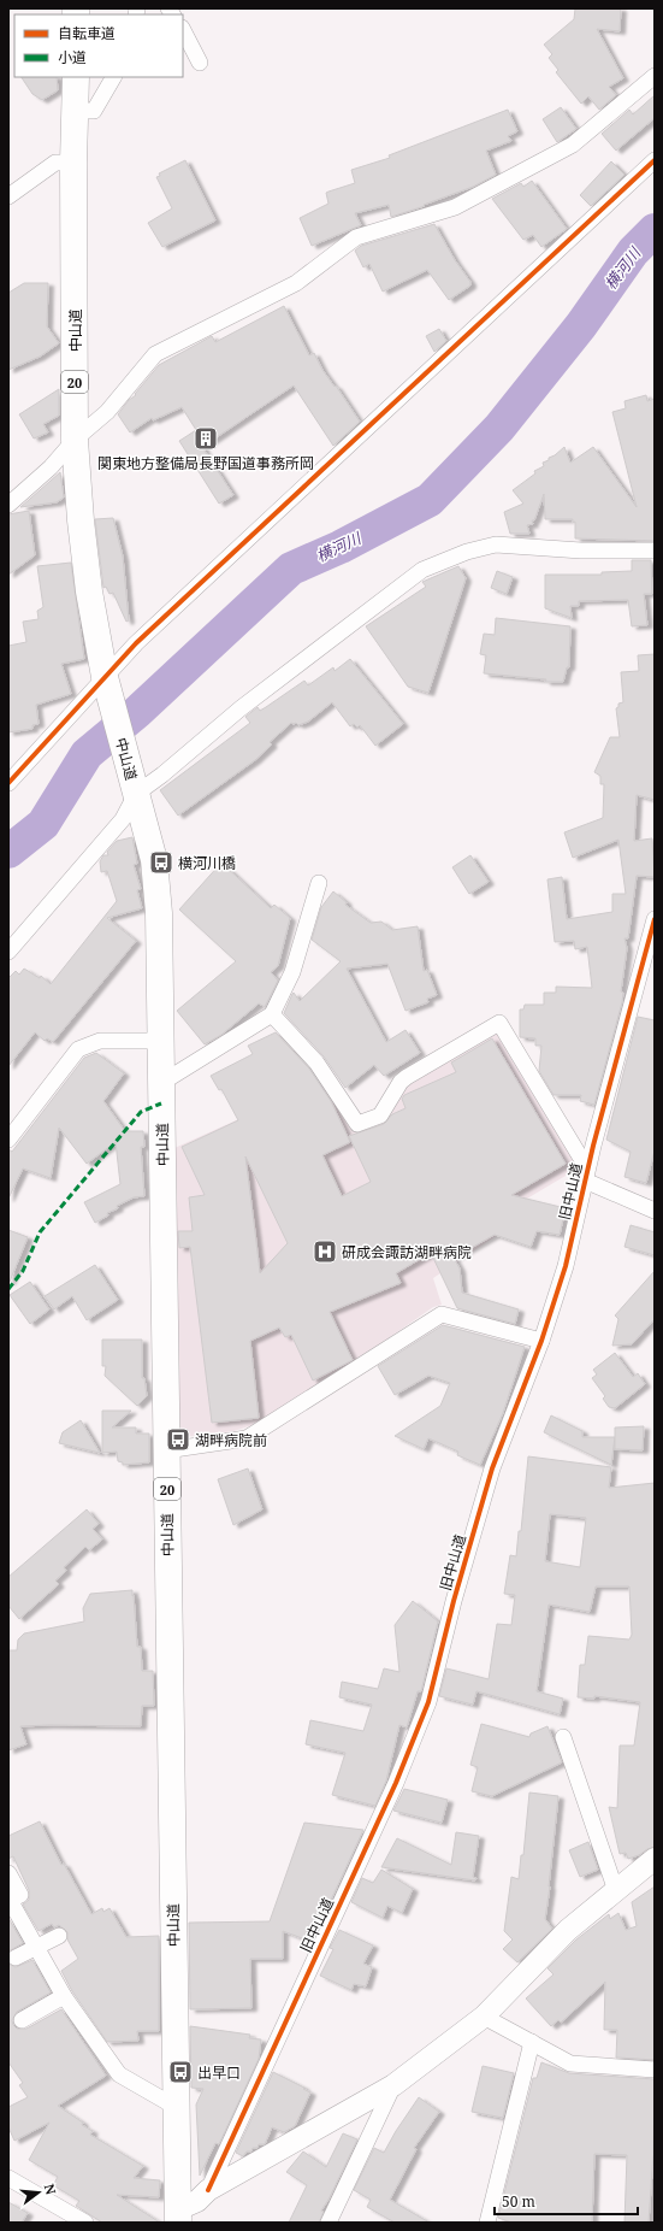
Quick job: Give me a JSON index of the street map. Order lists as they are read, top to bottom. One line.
{"streets":{"highway":["中山道","20"],"street":["旧中山道"]},"water":["横河川"],"places":{"building":["関東地方整備局長野国道事務所岡"],"bus stop":["横河川橋","湖畔病院前","出早口"],"hospital":["研成会諏訪湖畔病院"]},"legend":["自転車道","小道"],"scale_bar":"50 m","north":"right"}
